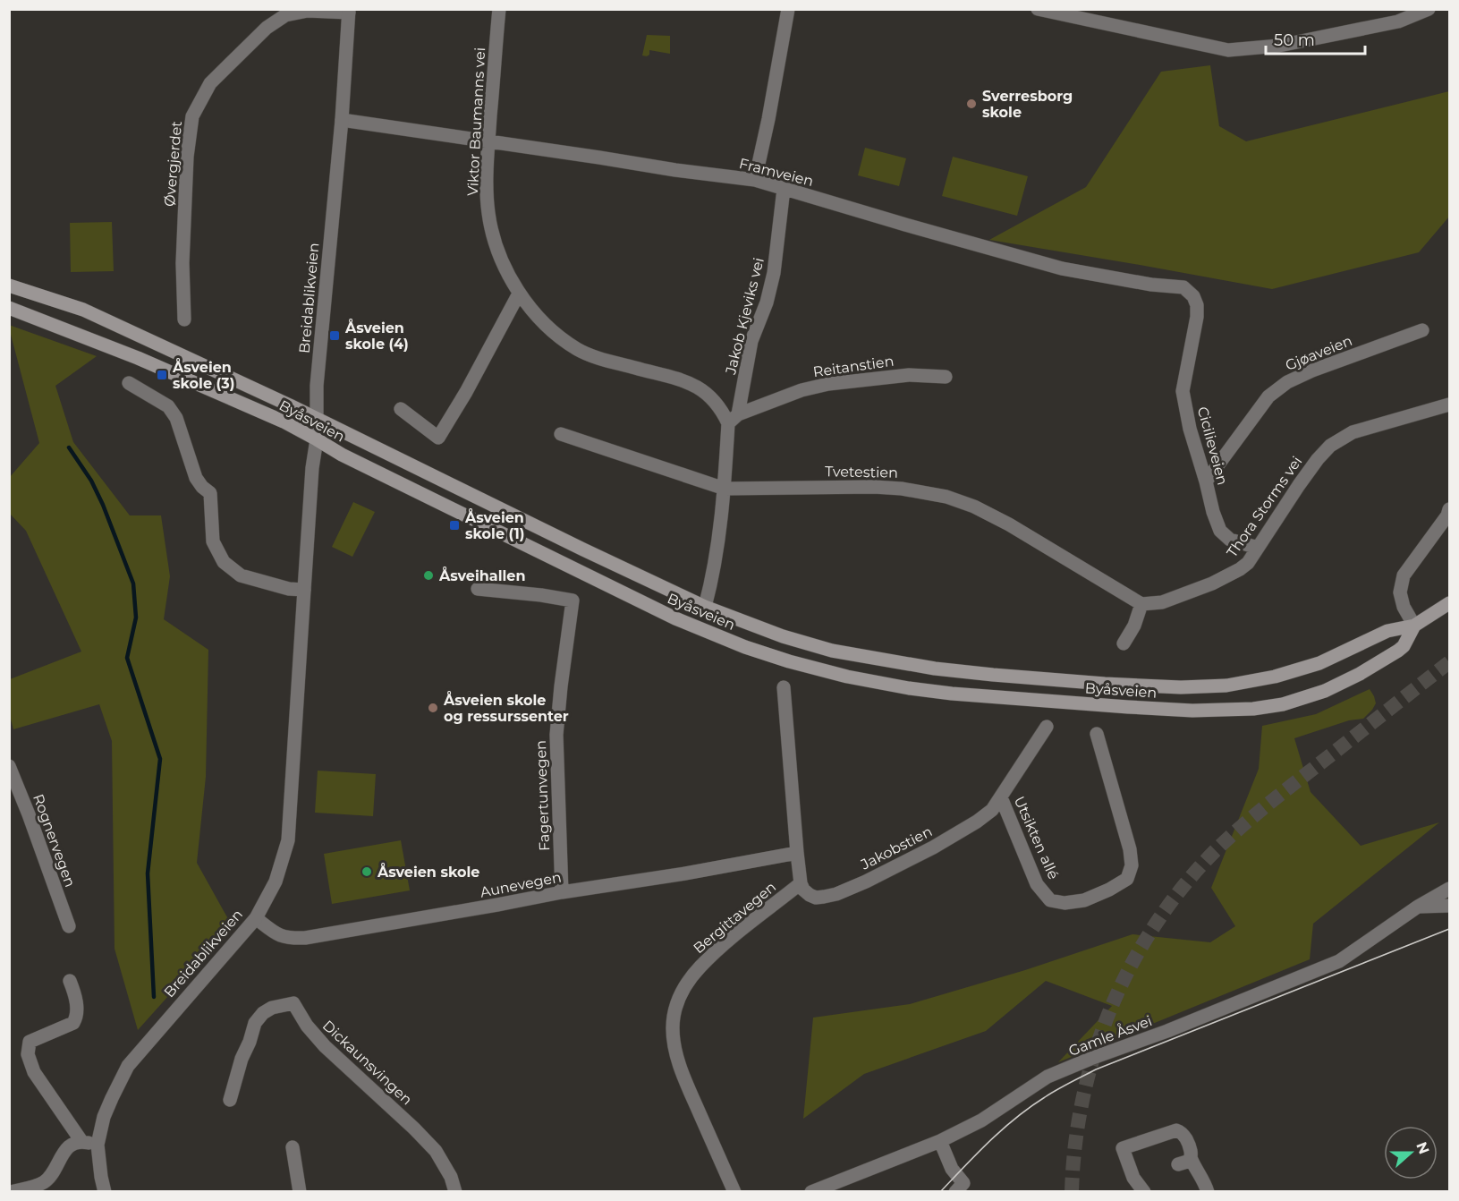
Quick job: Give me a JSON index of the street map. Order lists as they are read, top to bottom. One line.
{"streets":{"main road":["Byåsveien"],"street":["Viktor Baumanns vei","Øvergjerdet","Framveien","Breidablikveien","Jakob Kjeviks vei","Gjøaveien","Reitanstien","Cicilieveien","Tvetestien","Thora Storms vei","Fagertunvegen","Utsikten allé","Rognervegen","Jakobstien","Aunevegen","Bergittavegen","Gamle Åsvei","Dickaunsvingen"]},"crossings":[["Viktor Baumanns vei","Framveien"],["Viktor Baumanns vei","Jakob Kjeviks vei"],["Viktor Baumanns vei","Reitanstien"],["Øvergjerdet","Breidablikveien"],["Framveien","Breidablikveien"],["Framveien","Jakob Kjeviks vei"],["Framveien","Cicilieveien"],["Breidablikveien","Byåsveien"],["Breidablikveien","Aunevegen"],["Jakob Kjeviks vei","Reitanstien"],["Jakob Kjeviks vei","Byåsveien"],["Jakob Kjeviks vei","Tvetestien"],["Gjøaveien","Cicilieveien"],["Cicilieveien","Thora Storms vei"],["Tvetestien","Thora Storms vei"],["Fagertunvegen","Aunevegen"],["Utsikten allé","Jakobstien"],["Jakobstien","Bergittavegen"]],"places":{"other":["Sverresborg skole","Åsveihallen","Åsveien skole og ressurssenter","Åsveien skole"],"transit":["Åsveien skole (4)","Åsveien skole (3)","Åsveien skole (1)"]},"scale_bar":"50 m","north":"right"}
